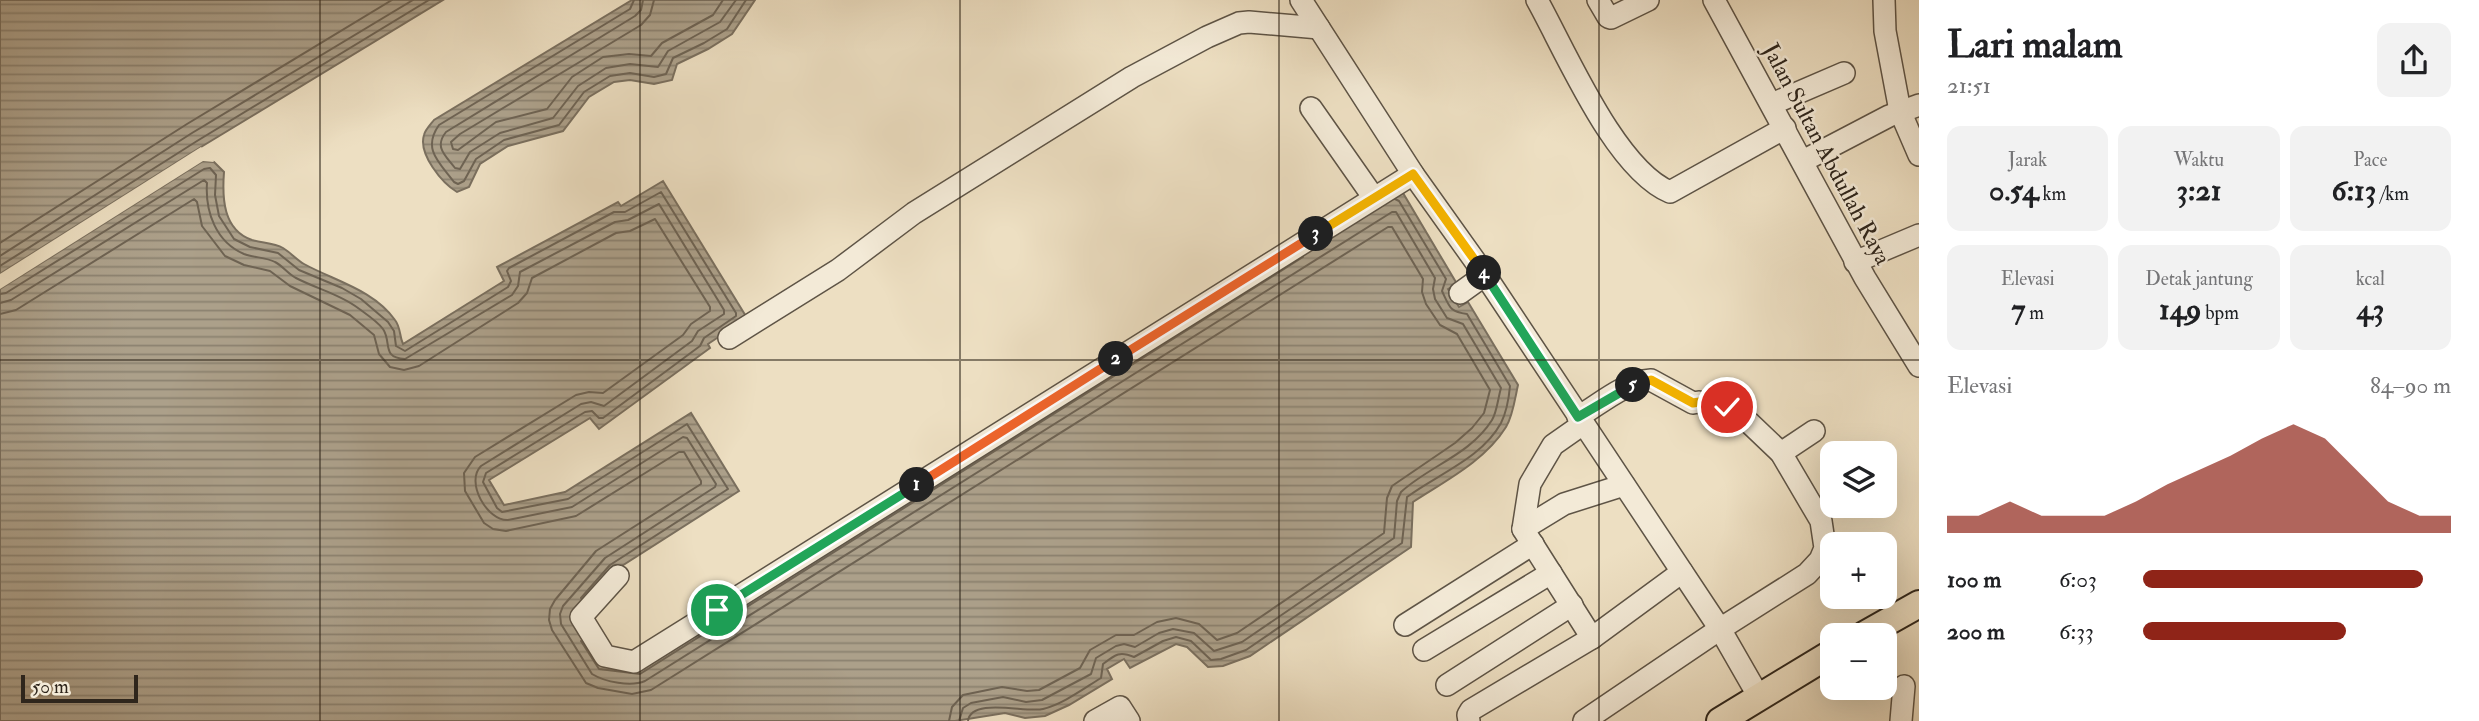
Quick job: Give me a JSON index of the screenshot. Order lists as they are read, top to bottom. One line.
{"streets":{"street":["Jalan Sultan Abdullah Raya"]},"scale_bar":"50 m","page":{"heading":["Lari malam","21:51"],"stats":[["Jarak","0.54 km"],["Waktu","3:21"],["Pace","6:13 /km"],["Elevasi","7 m"],["Detak jantung","149 bpm"],["kcal","43"]],"pins":["3","4","2","5","1"],"chart":["Elevasi","84–90 m"],"map_buttons":["+","−"],"list":[{"name":"100 m","note":"6:03"},{"name":"200 m","note":"6:33"}],"scale":"50 m"}}
